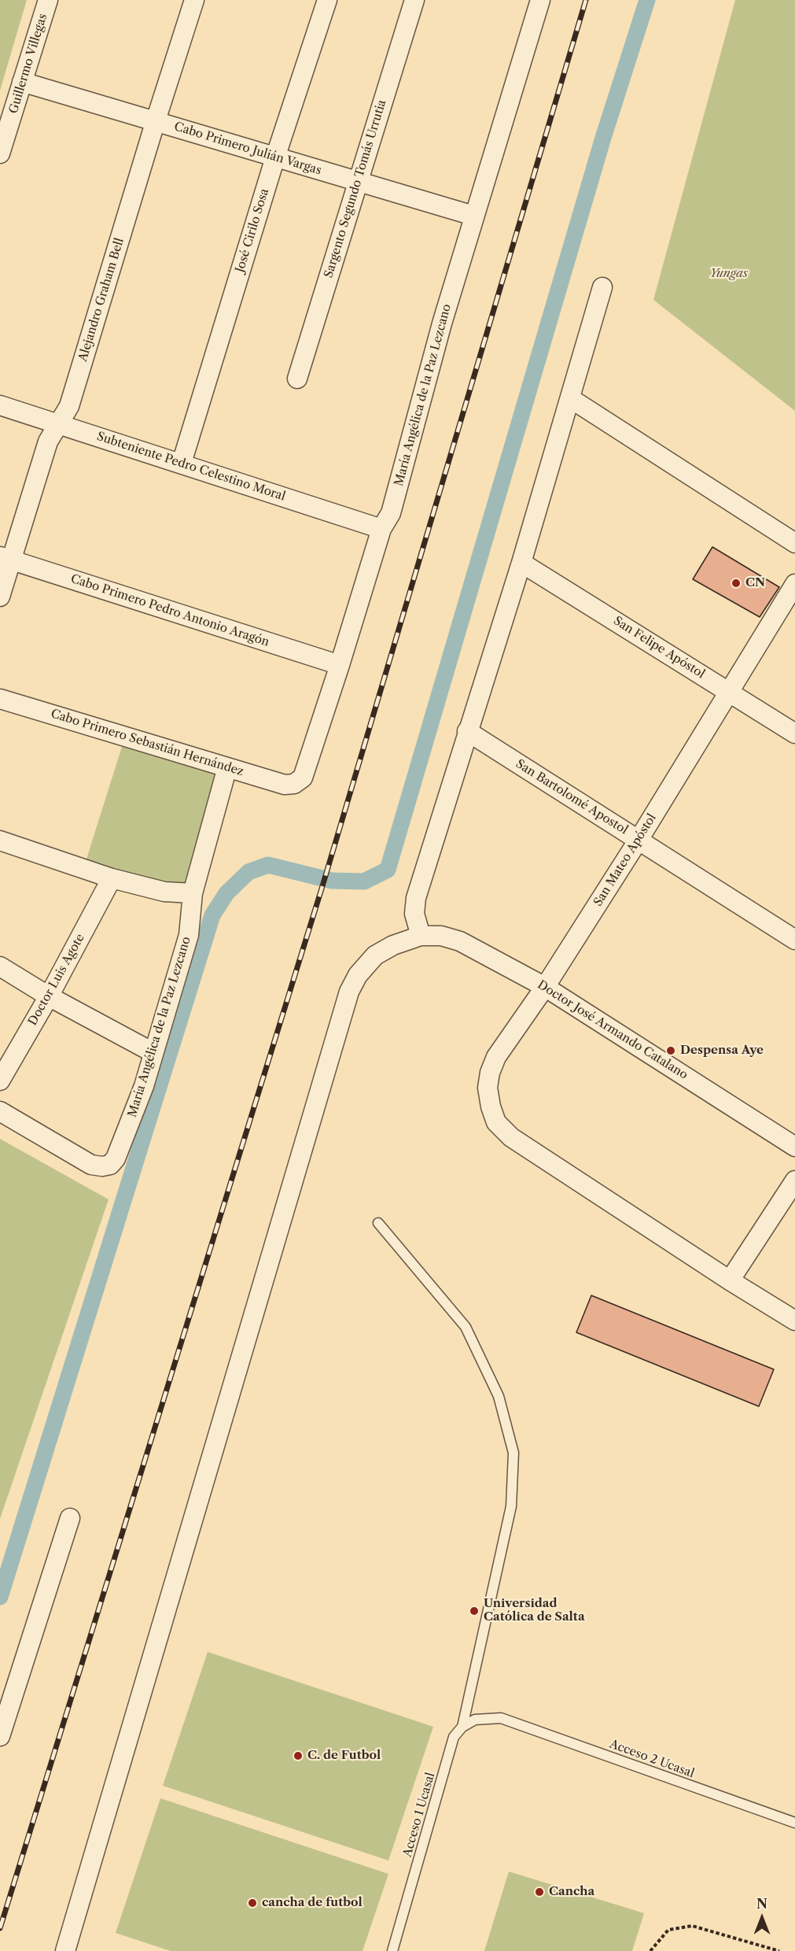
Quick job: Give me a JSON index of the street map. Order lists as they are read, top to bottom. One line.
{"streets":{"street":["Guillermo Villegas","Cabo Primero Julián Vargas","Sargento Segundo Tomás Urrutia","José Cirilo Sosa","Alejandro Graham Bell","María Angélica de la Paz Lezcano","Subteniente Pedro Celestino Moral","Cabo Primero Pedro Antonio Aragón","San Felipe Apóstol","Cabo Primero Sebastián Hernández","San Bartolomé Apostol","San Mateo Apóstol","Doctor Luis Agote","Doctor José Armando Catalano"],"lane":["Acceso 2 Ucasal","Acceso 1 Ucasal"]},"crossings":[["Guillermo Villegas","Cabo Primero Julián Vargas"],["Cabo Primero Julián Vargas","Sargento Segundo Tomás Urrutia"],["Cabo Primero Julián Vargas","José Cirilo Sosa"],["Cabo Primero Julián Vargas","Alejandro Graham Bell"],["Cabo Primero Julián Vargas","María Angélica de la Paz Lezcano"],["José Cirilo Sosa","Subteniente Pedro Celestino Moral"],["Alejandro Graham Bell","Subteniente Pedro Celestino Moral"],["Alejandro Graham Bell","Cabo Primero Pedro Antonio Aragón"],["María Angélica de la Paz Lezcano","Subteniente Pedro Celestino Moral"],["María Angélica de la Paz Lezcano","Cabo Primero Pedro Antonio Aragón"],["María Angélica de la Paz Lezcano","Cabo Primero Sebastián Hernández"],["San Felipe Apóstol","San Mateo Apóstol"],["San Bartolomé Apostol","San Mateo Apóstol"],["San Mateo Apóstol","Doctor José Armando Catalano"],["Acceso 2 Ucasal","Acceso 1 Ucasal"]],"parks":["Yungas"],"places":["CN","Despensa Aye","Universidad Católica de Salta","C. de Futbol","Cancha","cancha de futbol"],"north":"top"}
